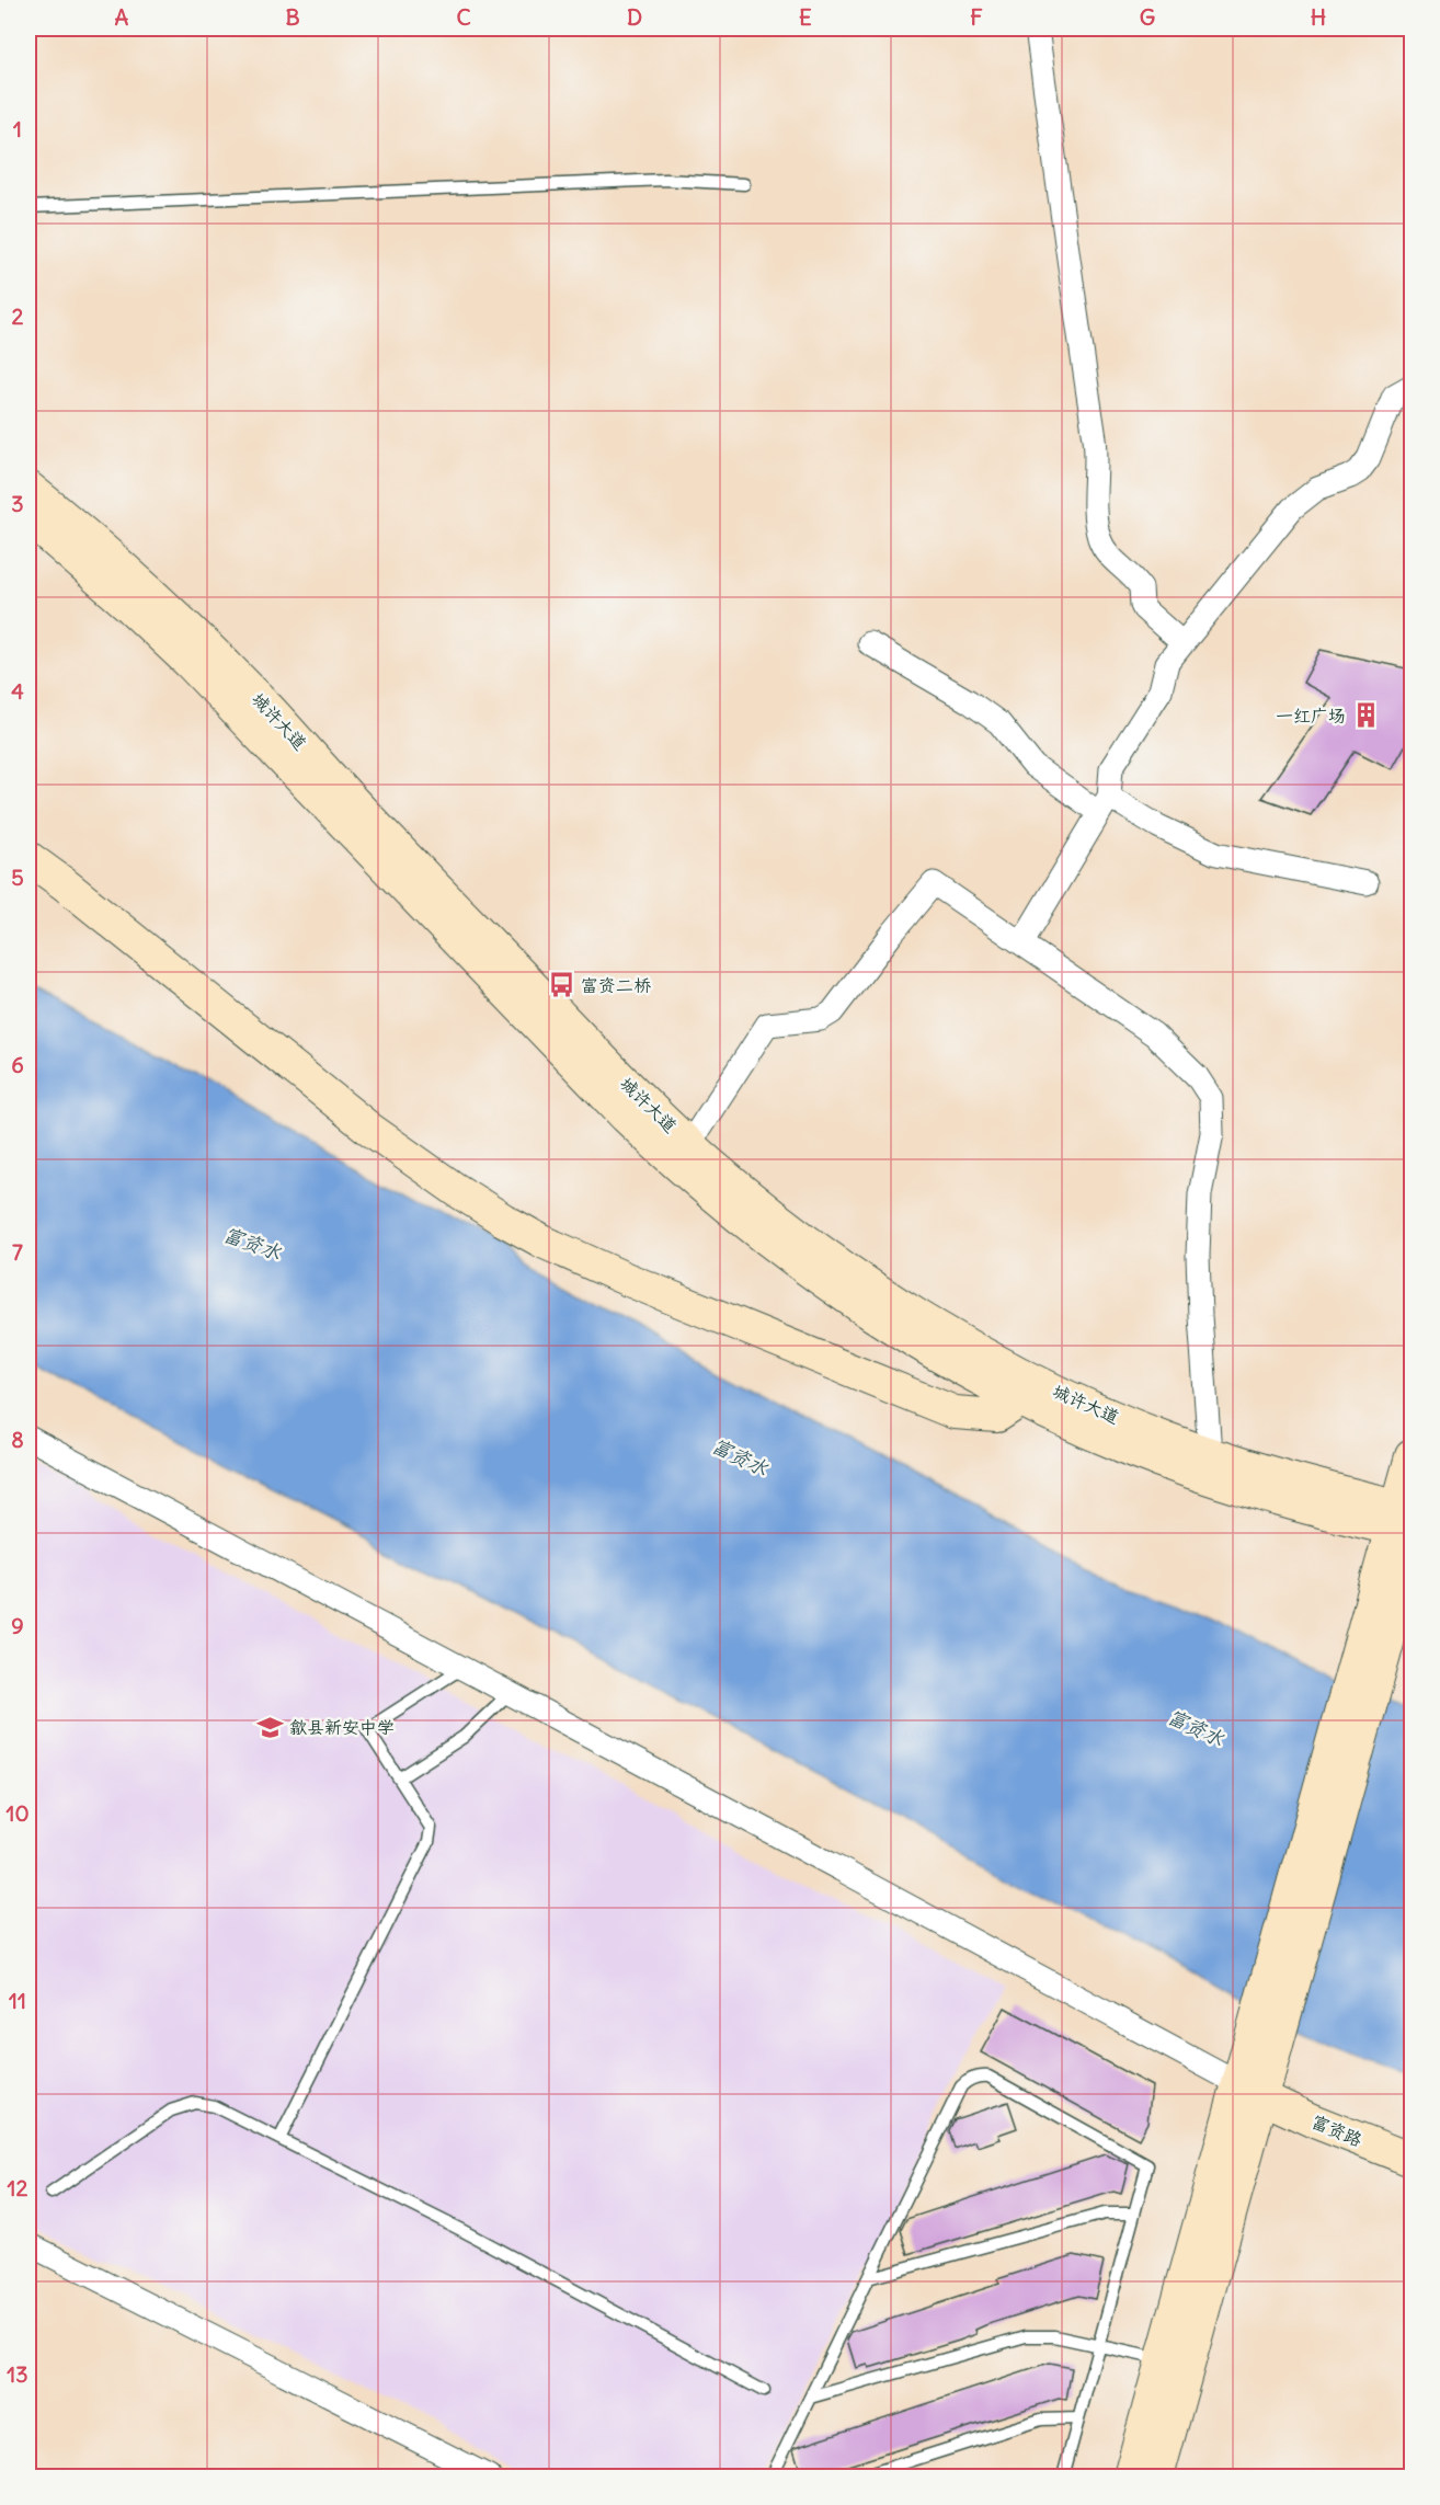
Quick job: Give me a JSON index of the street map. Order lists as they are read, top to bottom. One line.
{"streets":{"main road":["城许大道","富资路"]},"water":["富资水"],"places":{"building":["一红广场"],"bus stop":["富资二桥"],"school or university":["歙县新安中学"]},"grid":{"columns":["A","B","C","D","E","F","G","H"],"rows":["1","2","3","4","5","6","7","8","9","10","11","12","13"]}}
